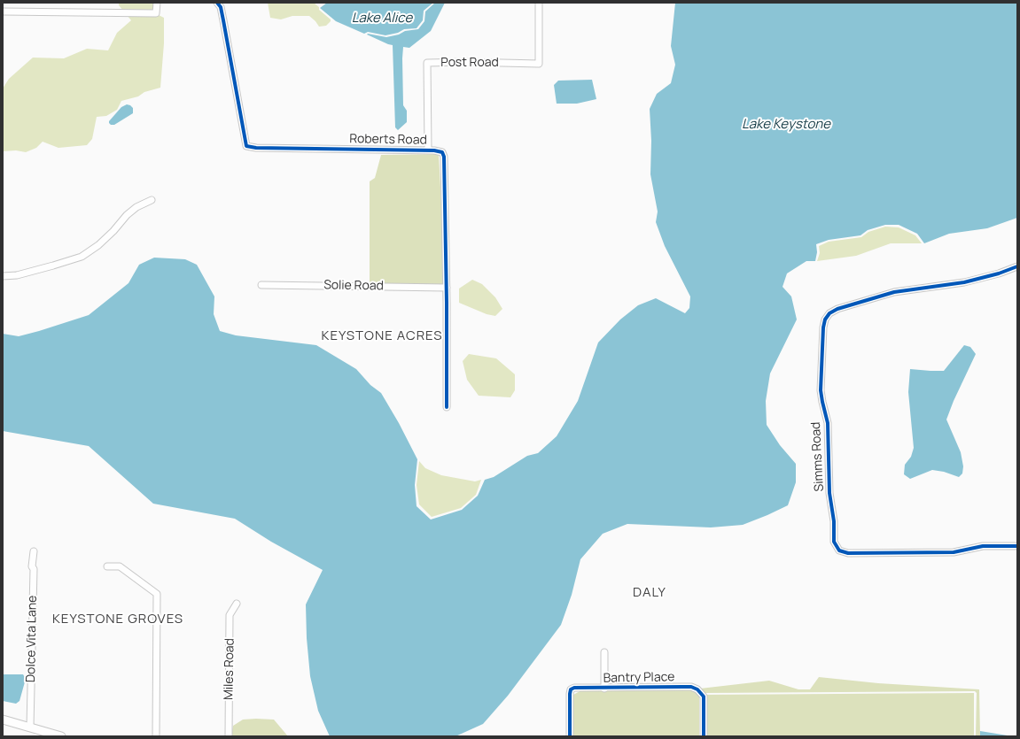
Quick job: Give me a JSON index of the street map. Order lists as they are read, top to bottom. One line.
{"streets":{"street":["Post Road","Roberts Road","Solie Road","Simms Road","Dolce Vita Lane","Miles Road","Bantry Place"]},"crossings":[["Post Road","Roberts Road"],["Roberts Road","Solie Road"]],"districts":["KEYSTONE ACRES","DALY","KEYSTONE GROVES"],"water":["Lake Alice","Lake Keystone"]}
